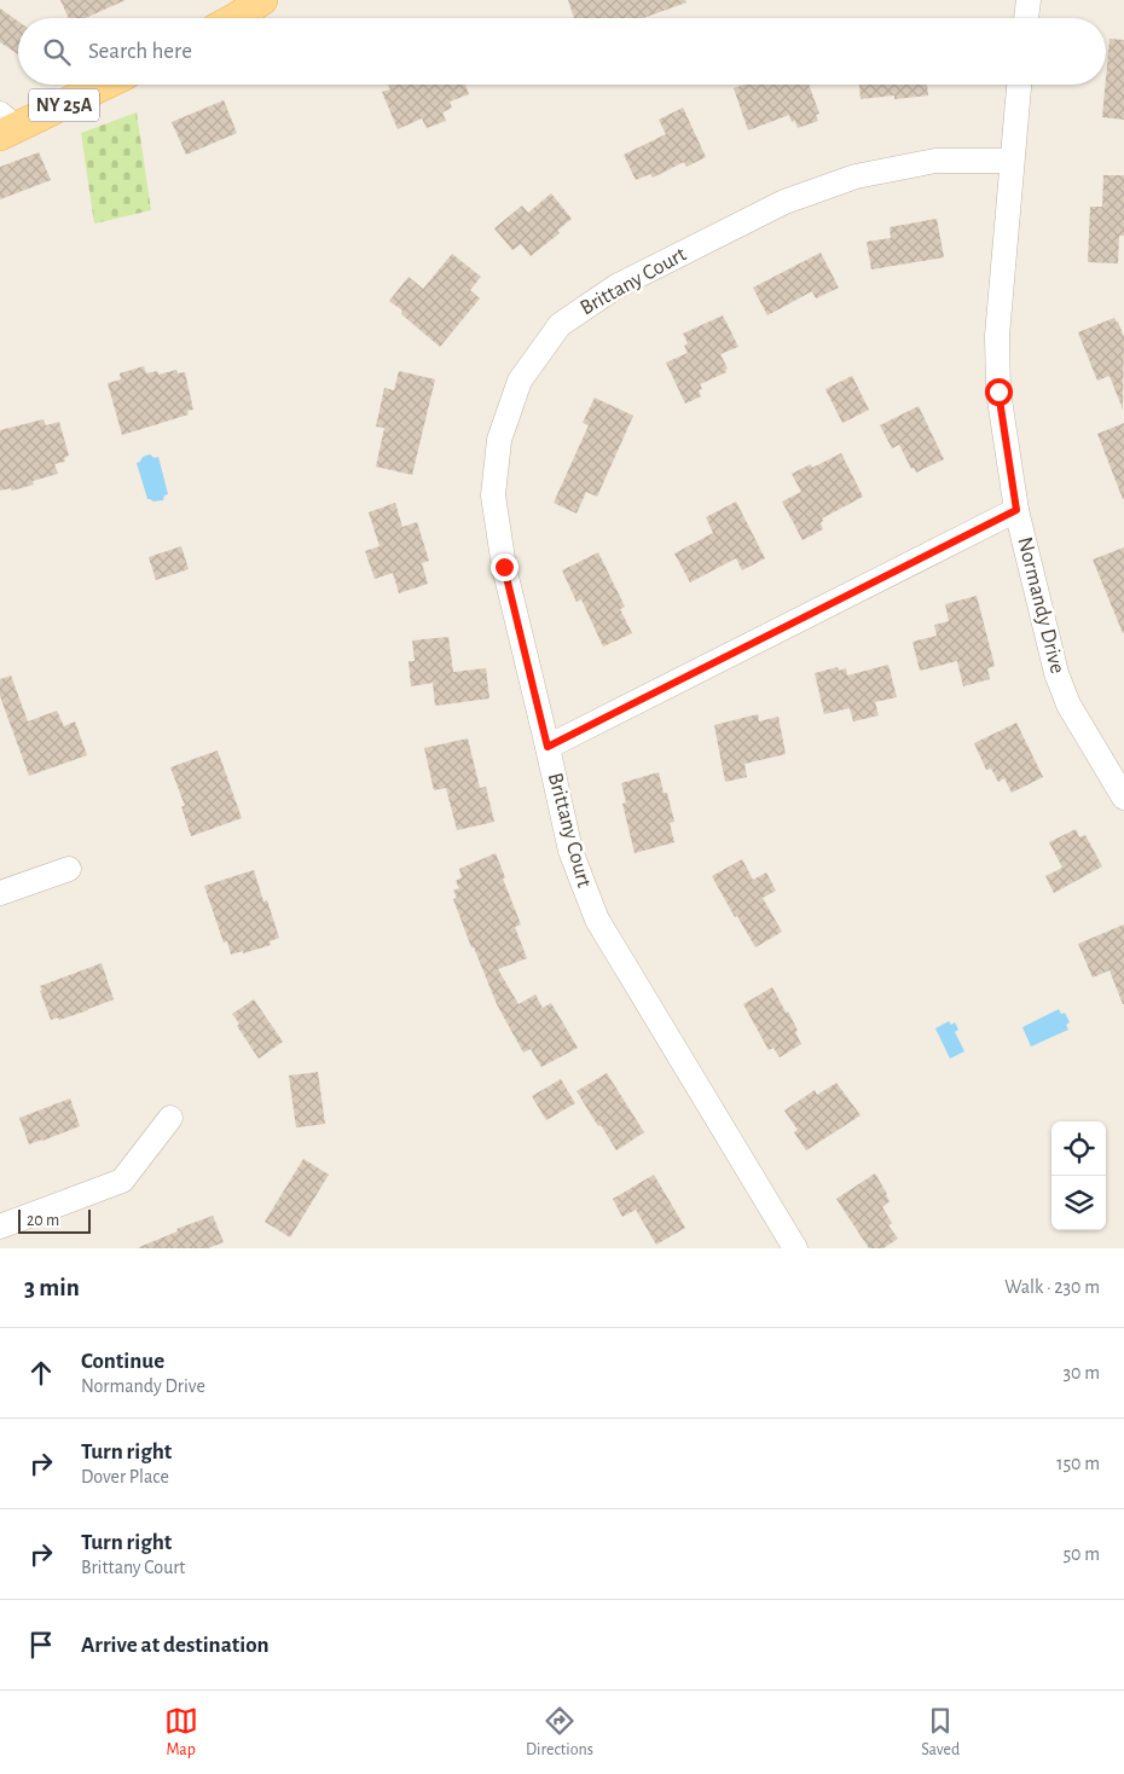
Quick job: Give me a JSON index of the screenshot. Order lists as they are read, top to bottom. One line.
{"streets":{"main road":["NY 25A"],"street":["Brittany Court","Normandy Drive"]},"crossings":[["Brittany Court","Normandy Drive"]],"scale_bar":"20 m","page":{"search":"Search here","scale":"20 m","heading":["3 min","Walk · 230 m"],"list":[["Continue","Normandy Drive","30 m"],["Turn right","Dover Place","150 m"],["Turn right","Brittany Court","50 m"],"Arrive at destination"],"nav":["Map","Directions","Saved"]}}
